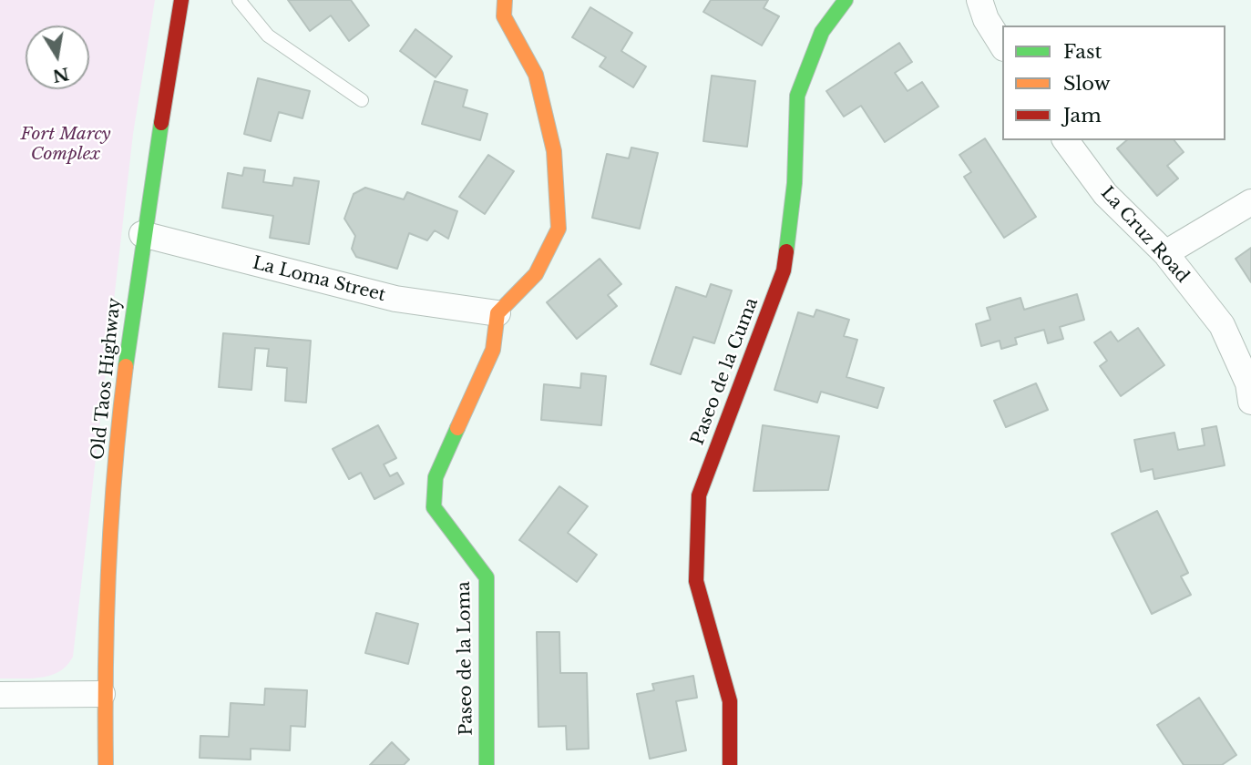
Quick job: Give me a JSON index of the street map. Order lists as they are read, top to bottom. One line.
{"streets":{"street":["La Cruz Road","La Loma Street","Paseo de la Cuma","Old Taos Highway","Paseo de la Loma"]},"crossings":[["La Loma Street","Old Taos Highway"],["La Loma Street","Paseo de la Loma"]],"parks":["Fort Marcy Complex"],"legend":["Fast","Slow","Jam"],"north":"bottom"}
